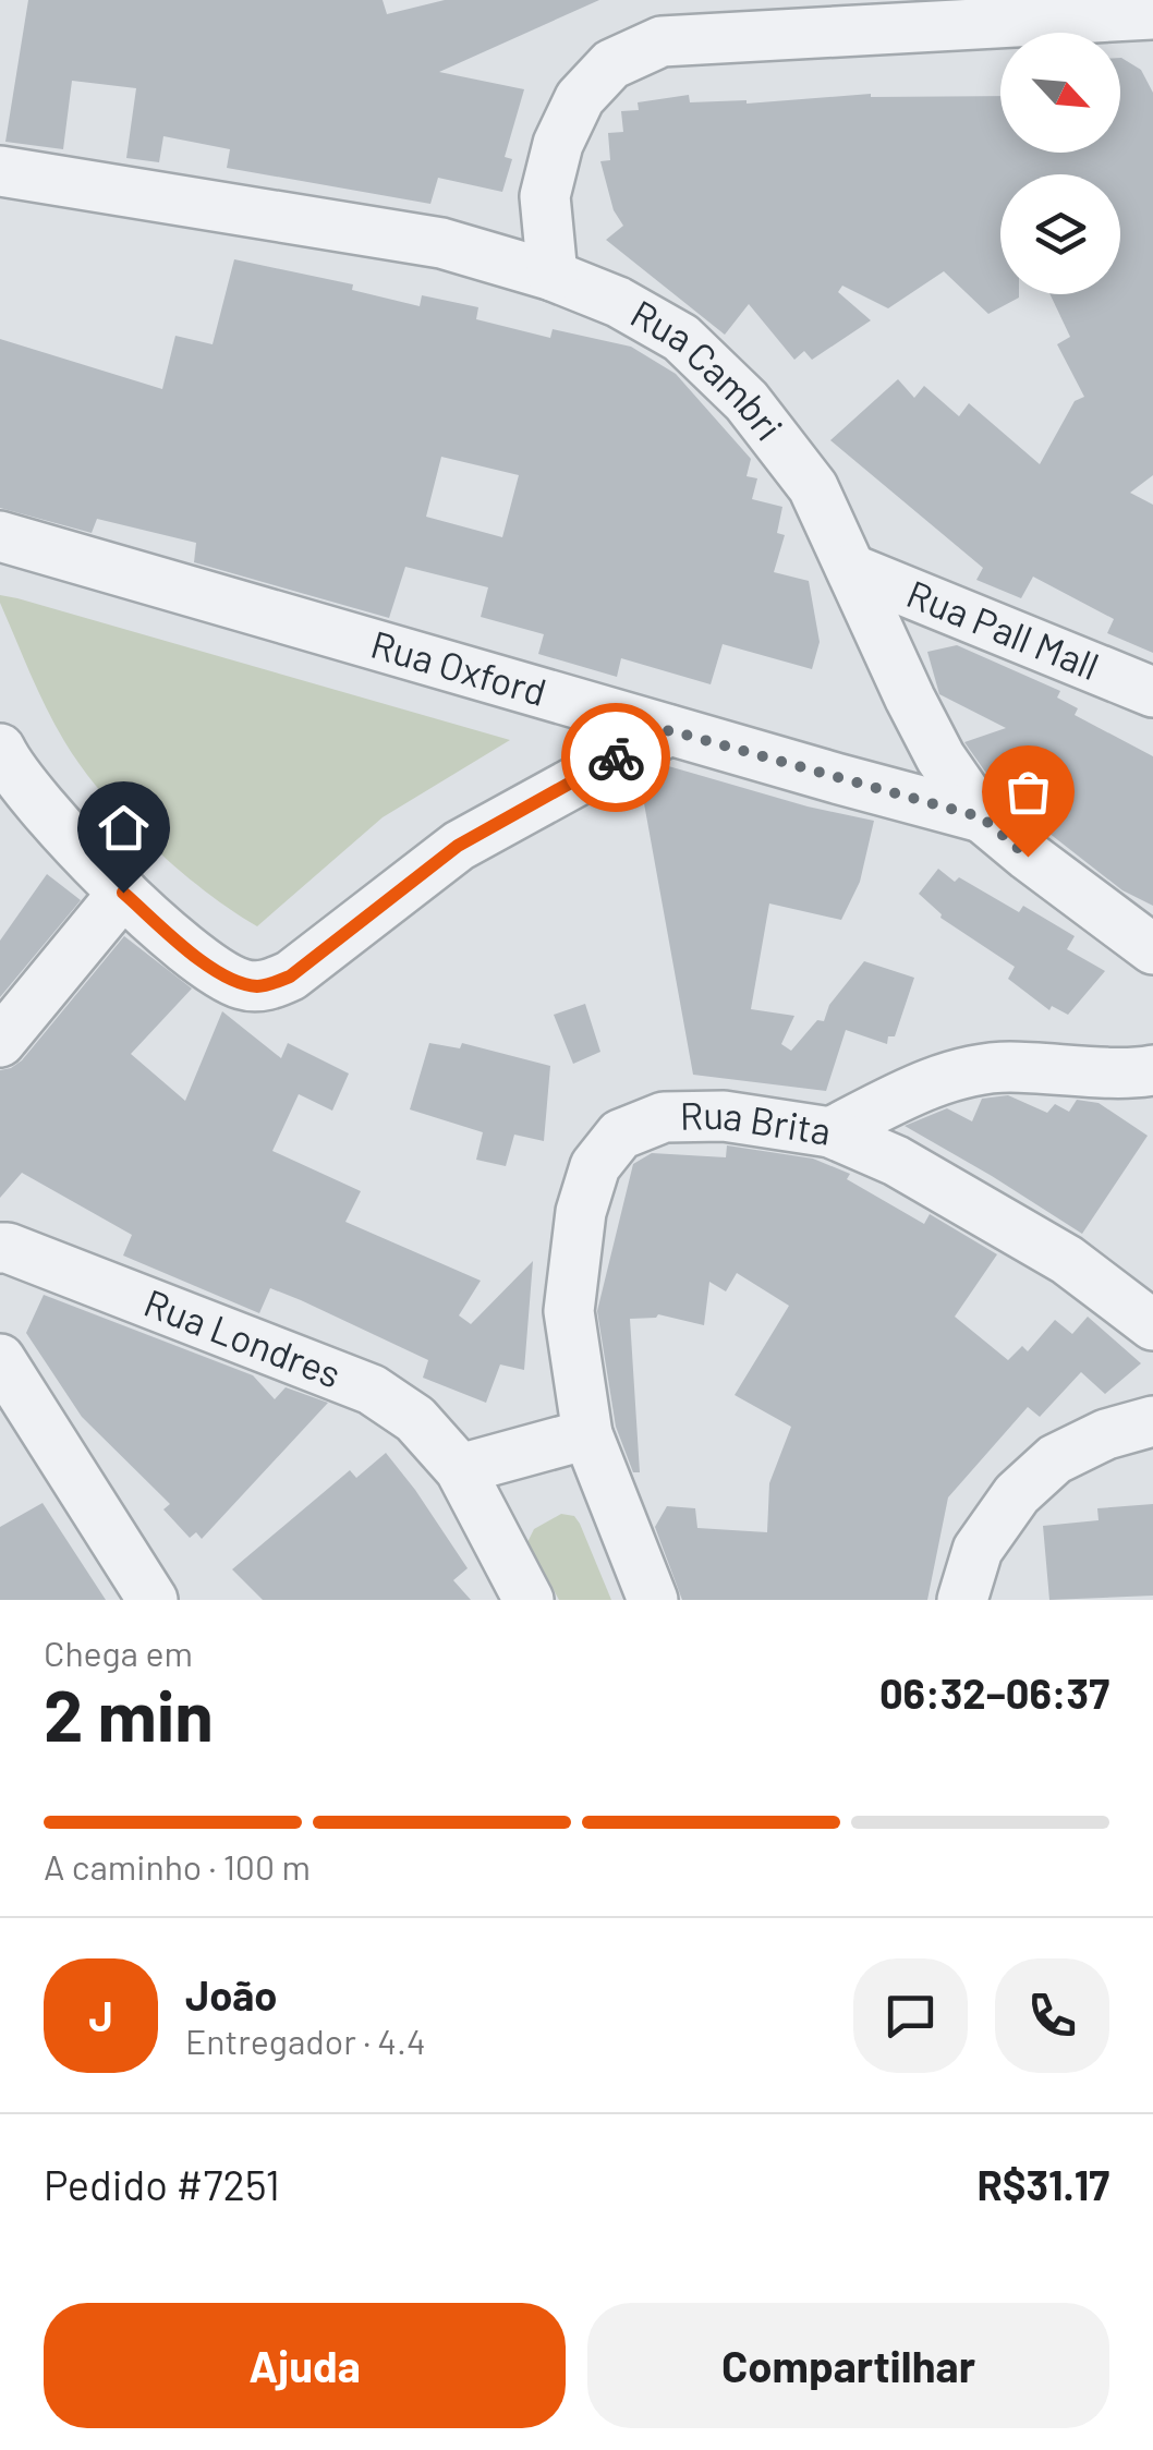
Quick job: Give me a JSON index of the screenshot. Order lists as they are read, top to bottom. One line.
{"streets":{"street":["Rua Cambri","Rua Pall Mall","Rua Oxford","Rua Brita","Rua Londres"]},"crossings":[["Rua Cambri","Rua Pall Mall"],["Rua Cambri","Rua Oxford"]],"north":"bottom right","page":{"heading":["2 min","Chega em","06:32–06:37"],"panel":["João","Entregador · 4.4","Pedido #7251","R$31.17"],"bar":"A caminho · 100 m","round":"J","buttons":["Ajuda","Compartilhar"]}}
